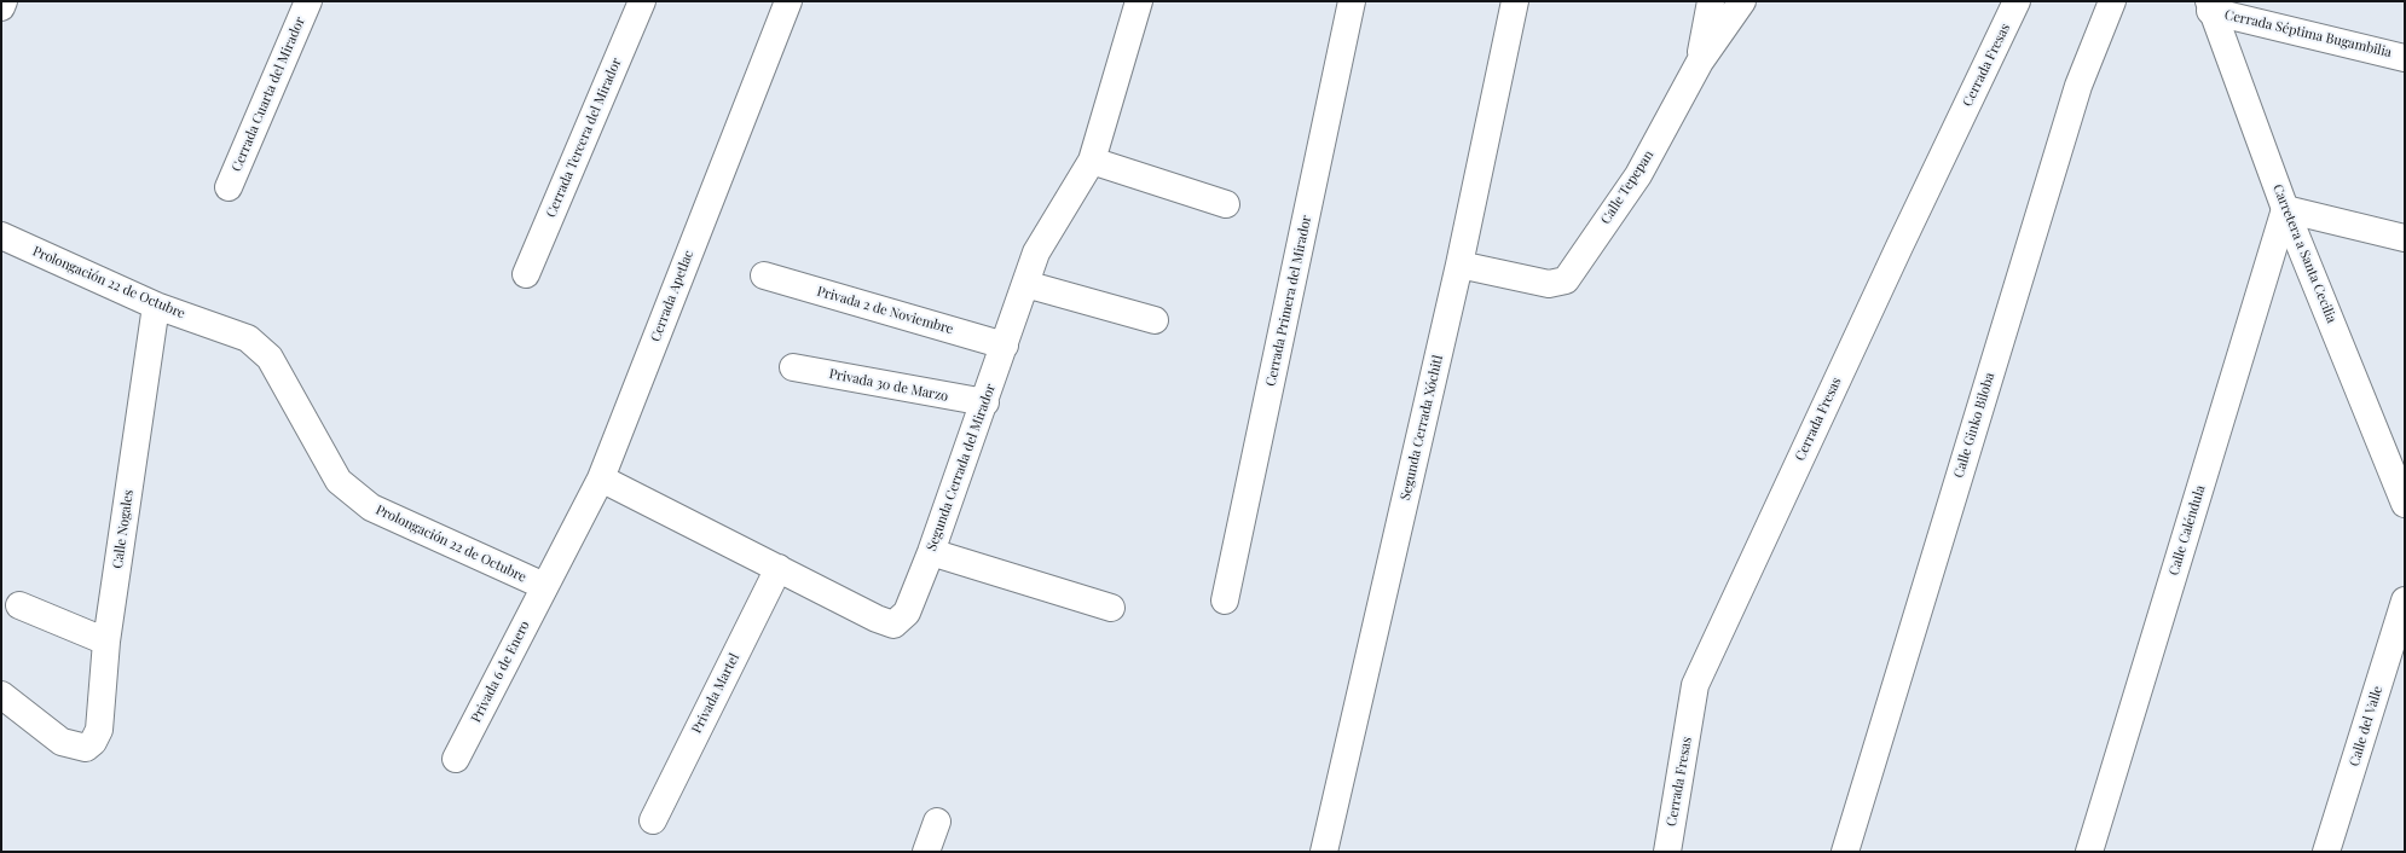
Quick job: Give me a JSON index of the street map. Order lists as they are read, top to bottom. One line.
{"streets":{"street":["Cerrada Séptima Bugambilia","Cerrada Fresas","Cerrada Cuarta del Mirador","Cerrada Tercera del Mirador","Calle Tepepan","Carretera a Santa Cecilia","Prolongación 22 de Octubre","Cerrada Apetlac","Cerrada Primera del Mirador","Privada 2 de Noviembre","Privada 30 de Marzo","Calle Ginko Biloba","Segunda Cerrada Xóchitl","Segunda Cerrada del Mirador","Calle Nogales","Calle Caléndula","Privada 6 de Enero","Privada Martel","Calle del Valle"]},"crossings":[["Cerrada Séptima Bugambilia","Carretera a Santa Cecilia"],["Calle Tepepan","Segunda Cerrada Xóchitl"],["Carretera a Santa Cecilia","Calle Caléndula"],["Prolongación 22 de Octubre","Cerrada Apetlac"],["Prolongación 22 de Octubre","Calle Nogales"],["Prolongación 22 de Octubre","Privada 6 de Enero"],["Cerrada Apetlac","Segunda Cerrada del Mirador"],["Cerrada Apetlac","Privada 6 de Enero"],["Privada 2 de Noviembre","Segunda Cerrada del Mirador"],["Privada 30 de Marzo","Segunda Cerrada del Mirador"],["Segunda Cerrada del Mirador","Privada Martel"]]}
